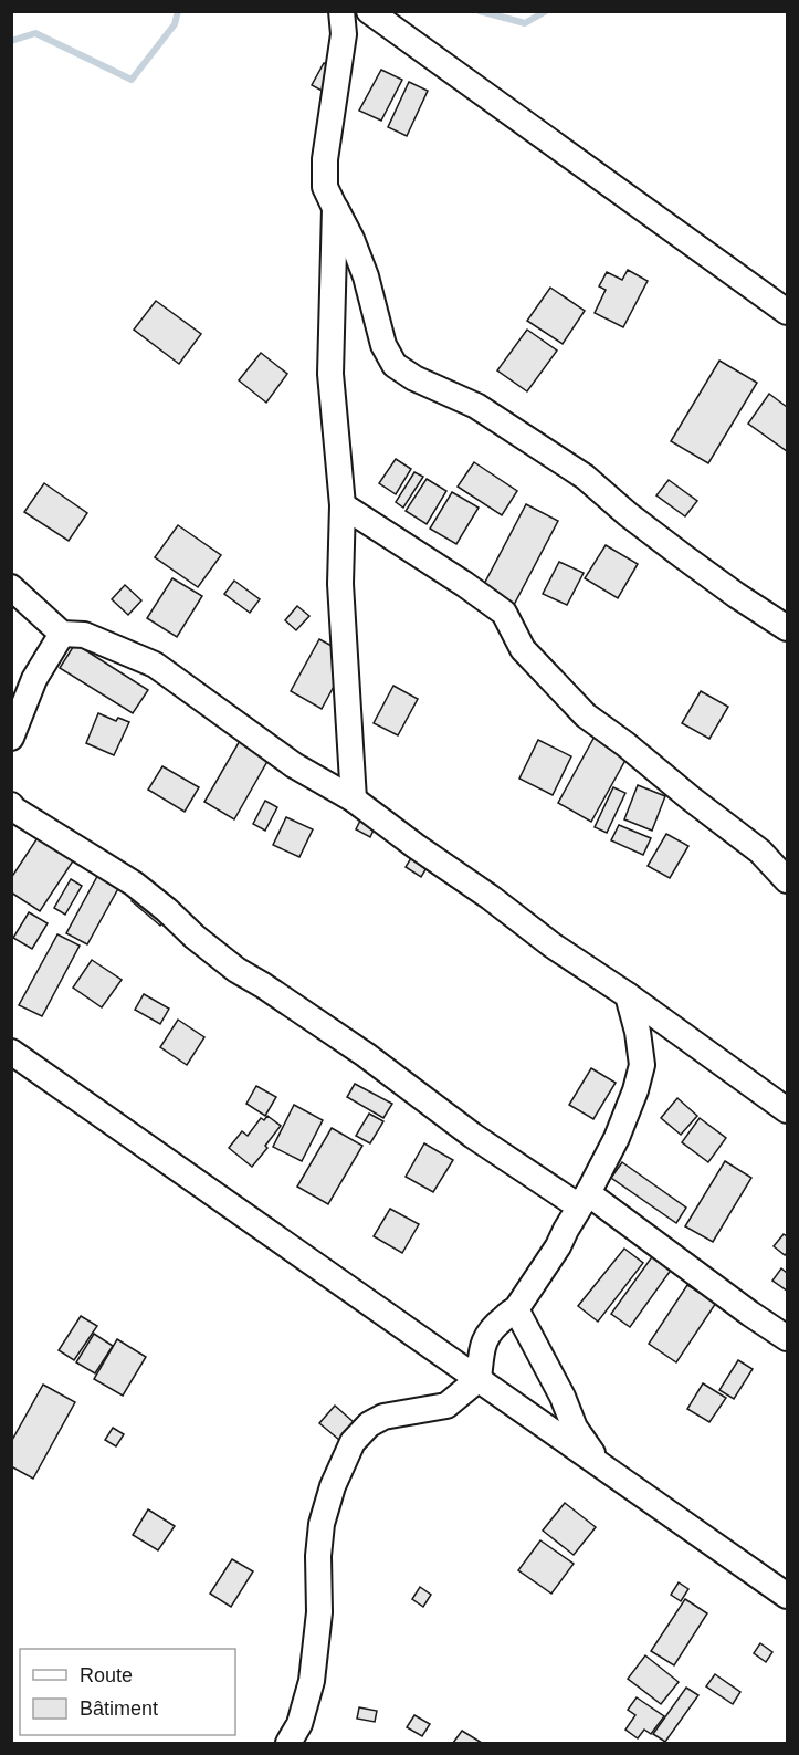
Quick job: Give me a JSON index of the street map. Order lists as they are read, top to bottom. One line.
{"legend":["Route","Bâtiment"]}
